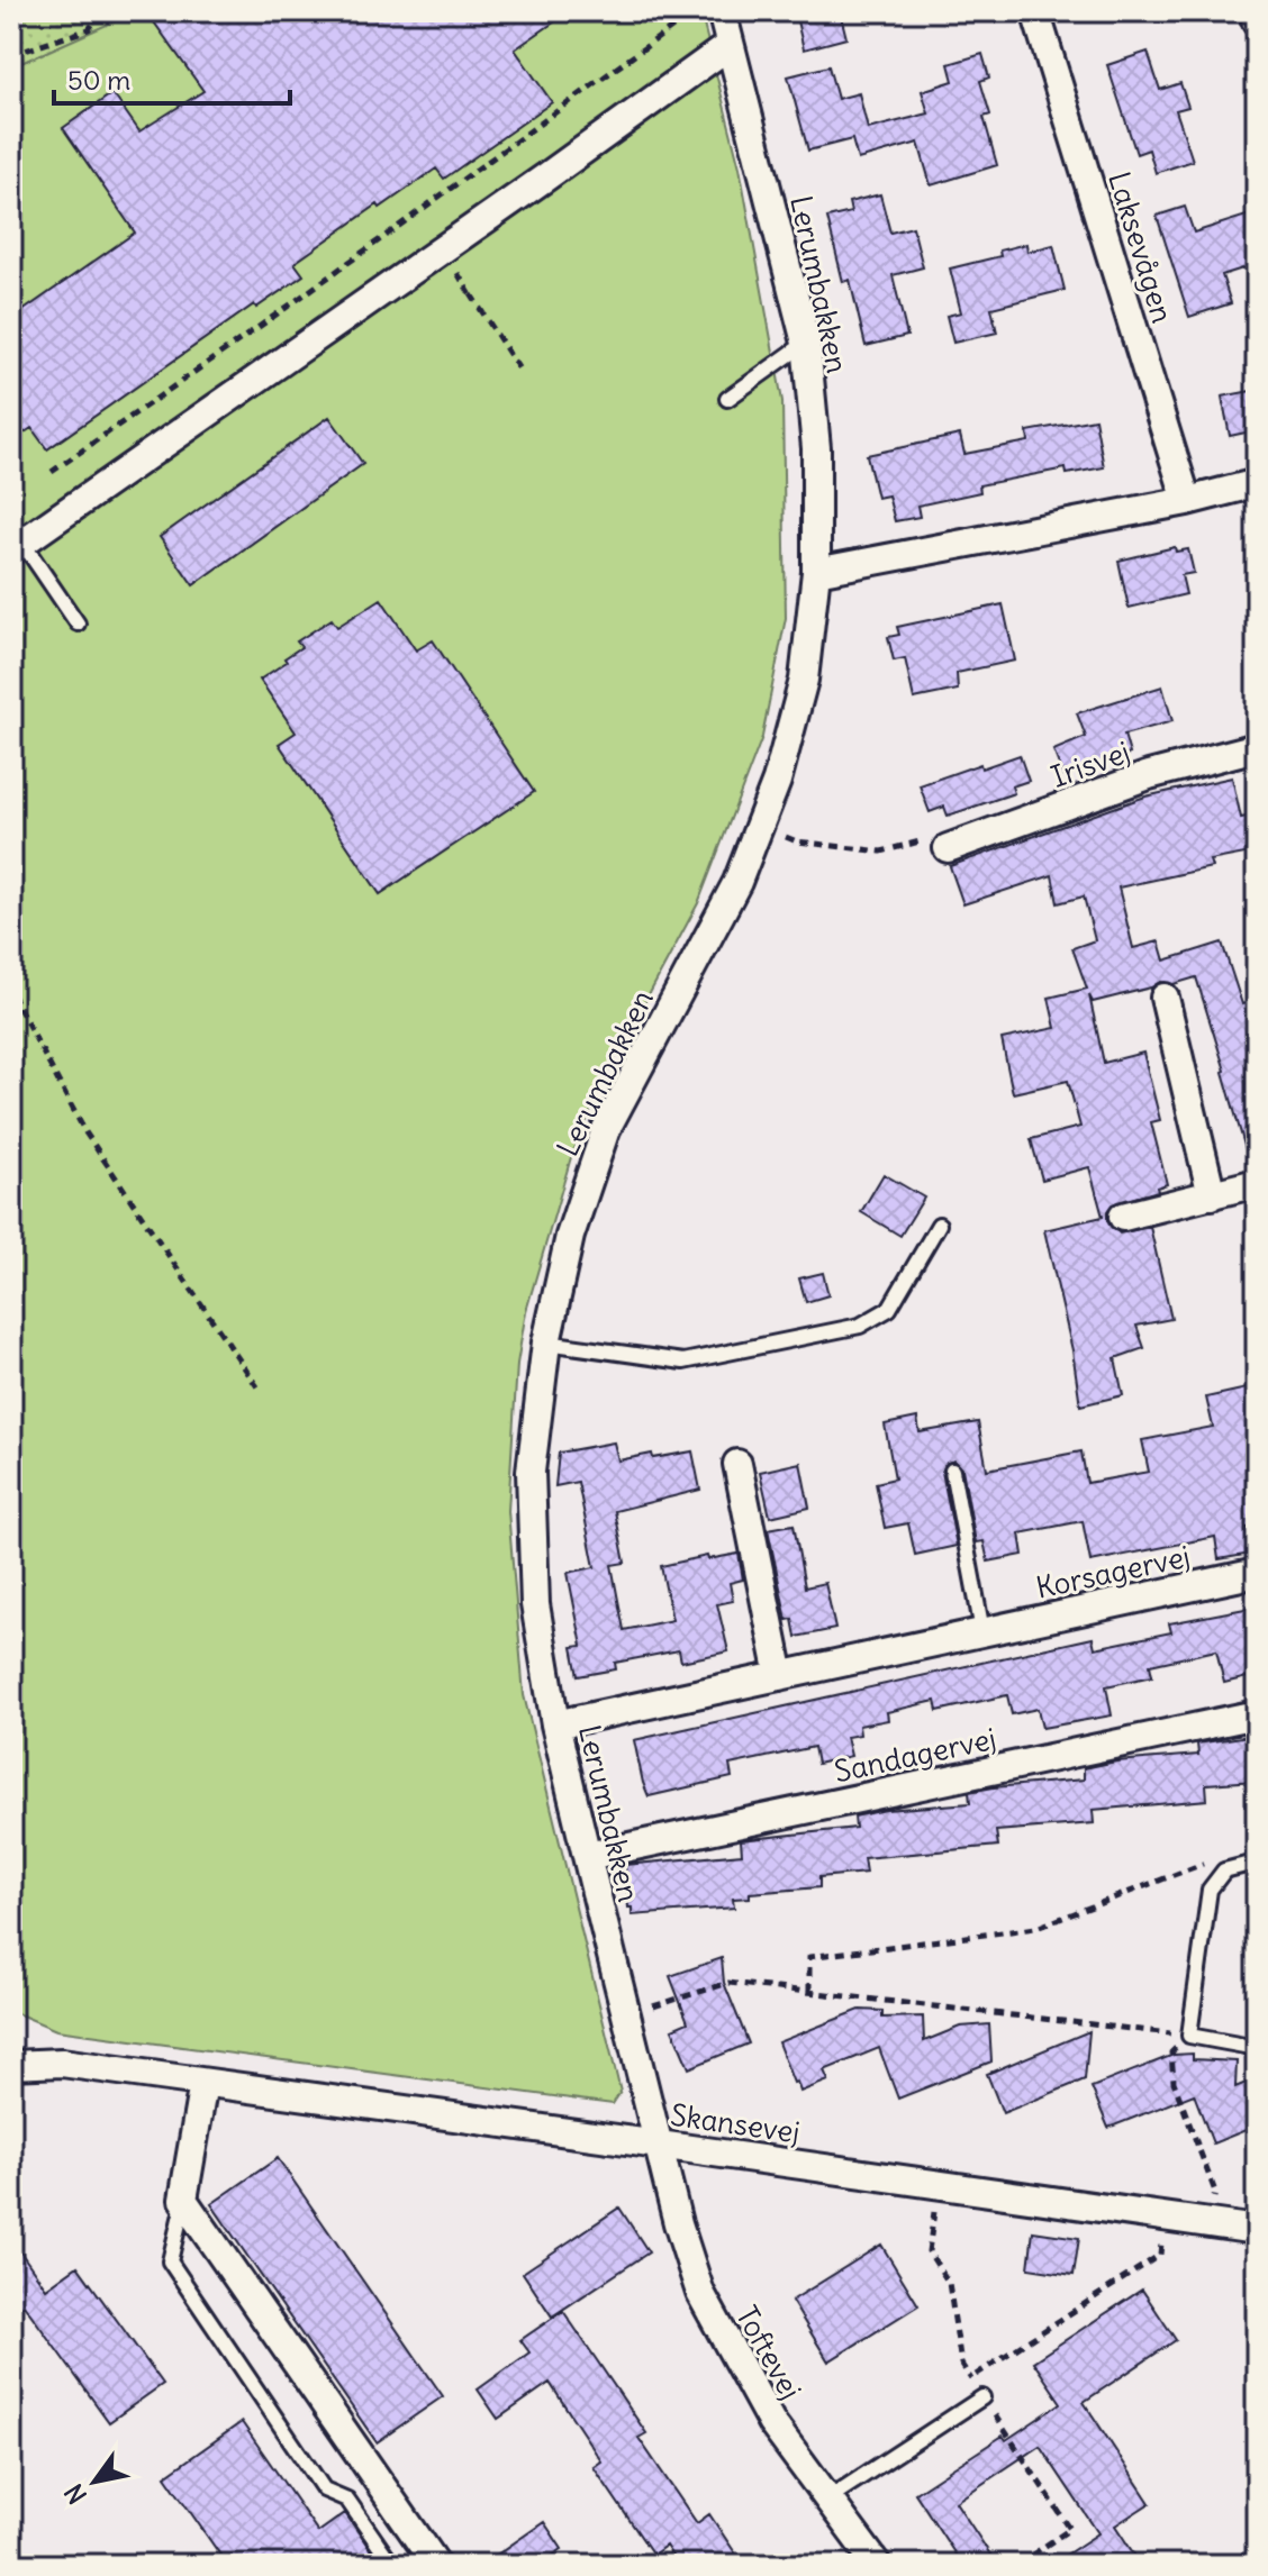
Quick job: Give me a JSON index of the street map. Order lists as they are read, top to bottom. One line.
{"streets":{"street":["Laksevågen","Lerumbakken","Irisvej","Korsagervej","Sandagervej","Skansevej","Toftevej"]},"crossings":[["Lerumbakken","Korsagervej"],["Lerumbakken","Sandagervej"],["Lerumbakken","Skansevej"],["Lerumbakken","Toftevej"],["Skansevej","Toftevej"]],"scale_bar":"50 m","north":"bottom left"}
